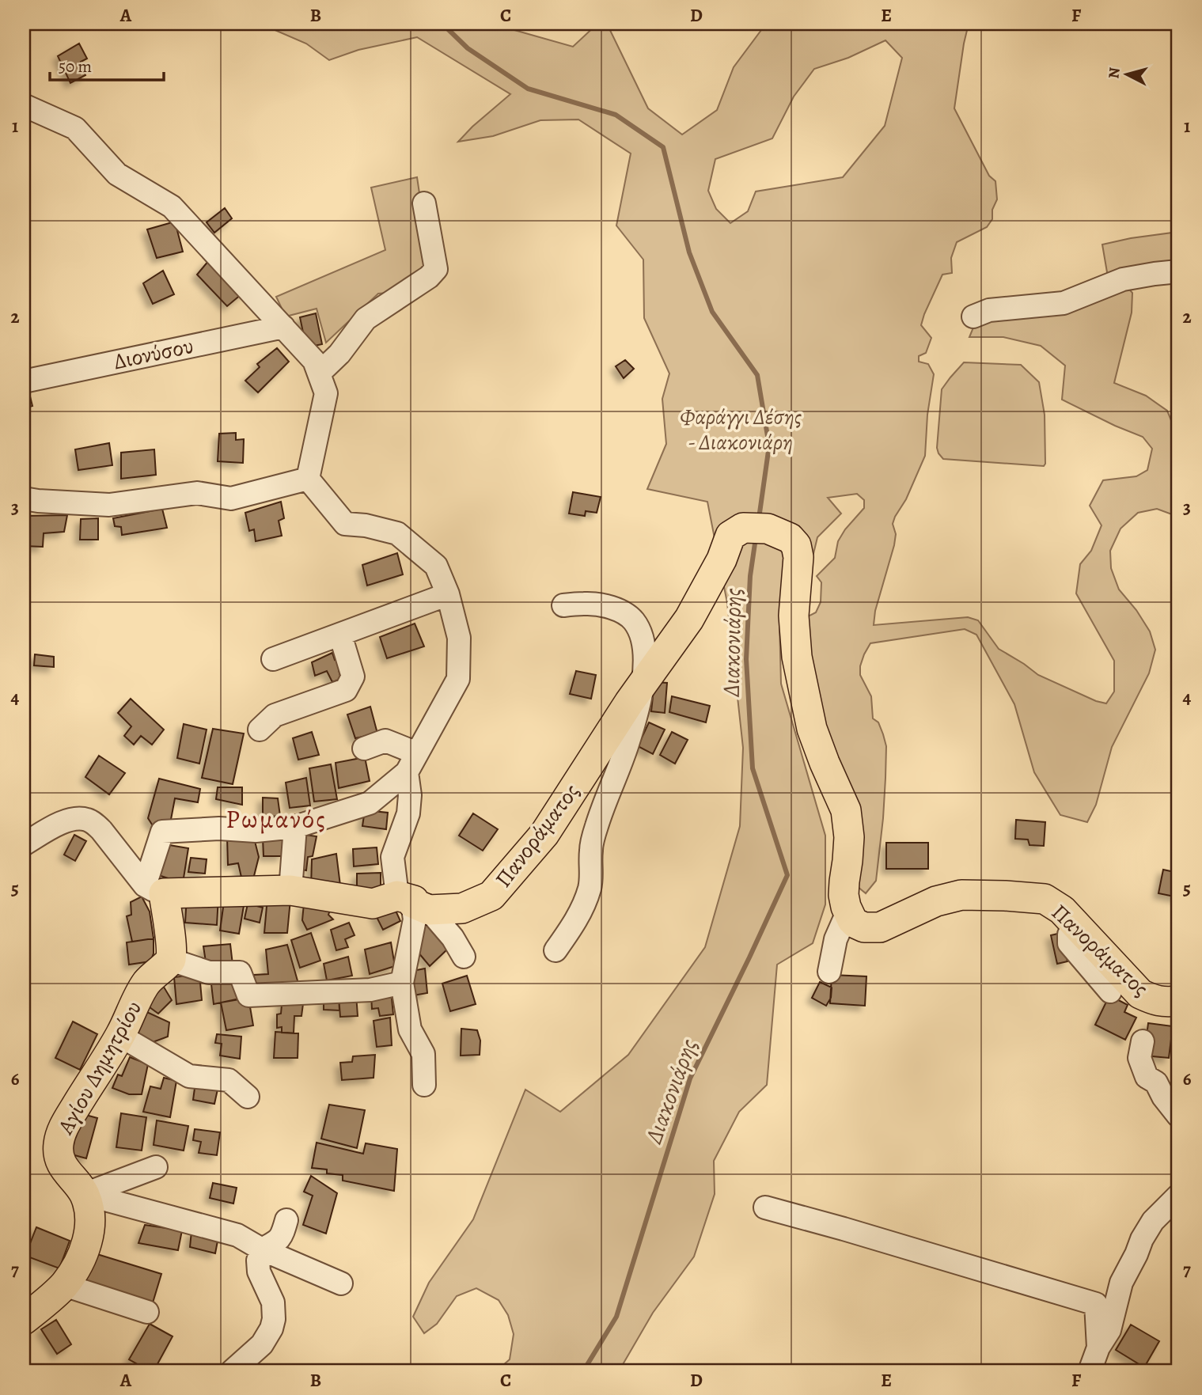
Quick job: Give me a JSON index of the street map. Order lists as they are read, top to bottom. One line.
{"streets":{"main road":["Πανοράματος","Αγίου Δημητρίου"],"street":["Διονύσου"]},"districts":["Ρωμανός"],"water":["Διακονιάρης"],"parks":["Φαράγγι Δέσης - Διακονιάρη"],"scale_bar":"50 m","north":"left","grid":{"columns":["A","B","C","D","E","F"],"rows":["1","2","3","4","5","6","7"]}}
